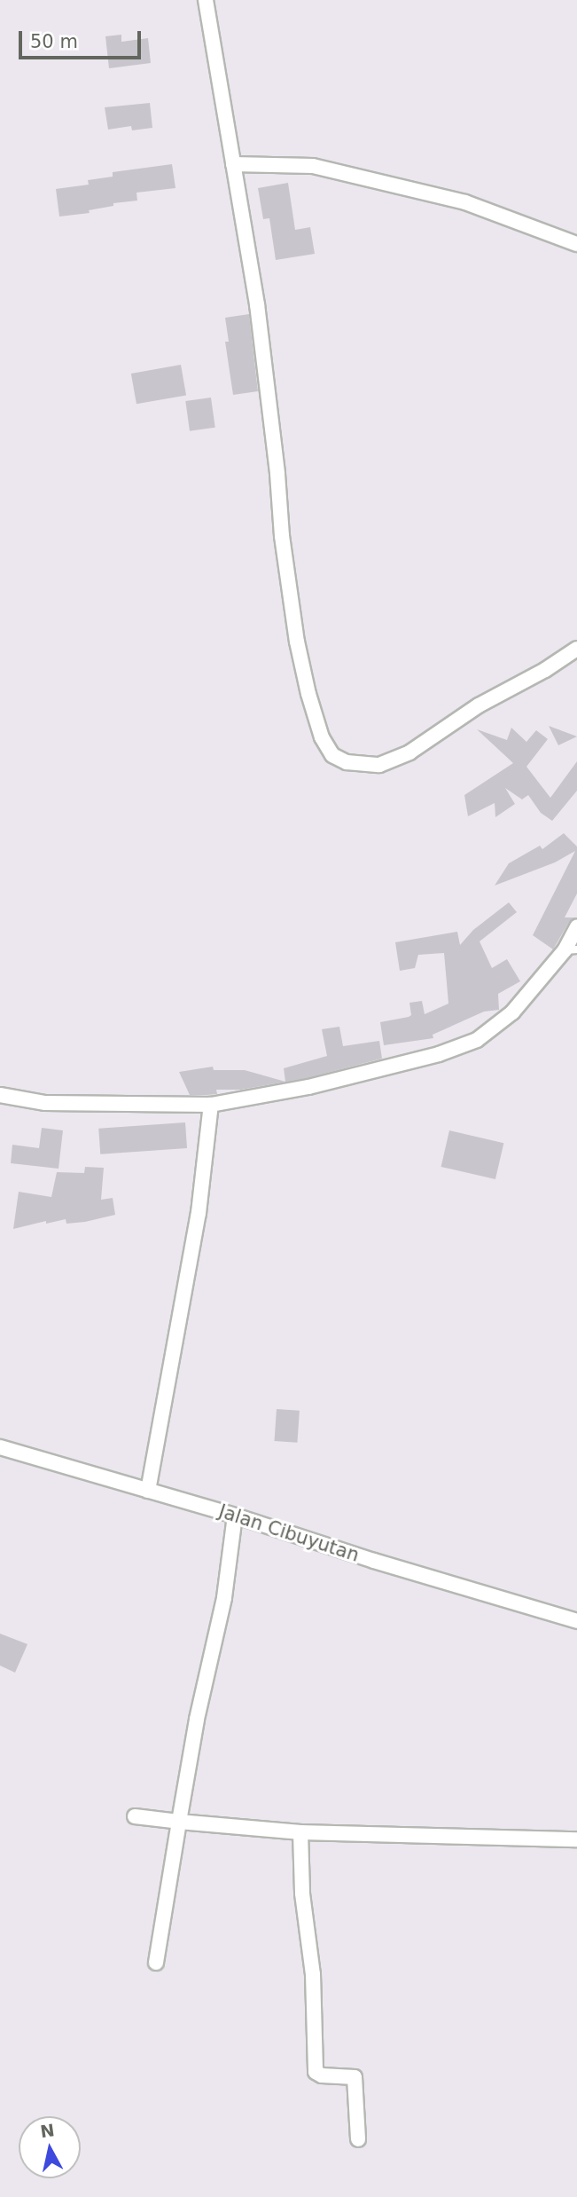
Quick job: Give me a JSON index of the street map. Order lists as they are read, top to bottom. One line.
{"streets":{"street":["Jalan Cibuyutan"]},"scale_bar":"50 m","north":"top"}
